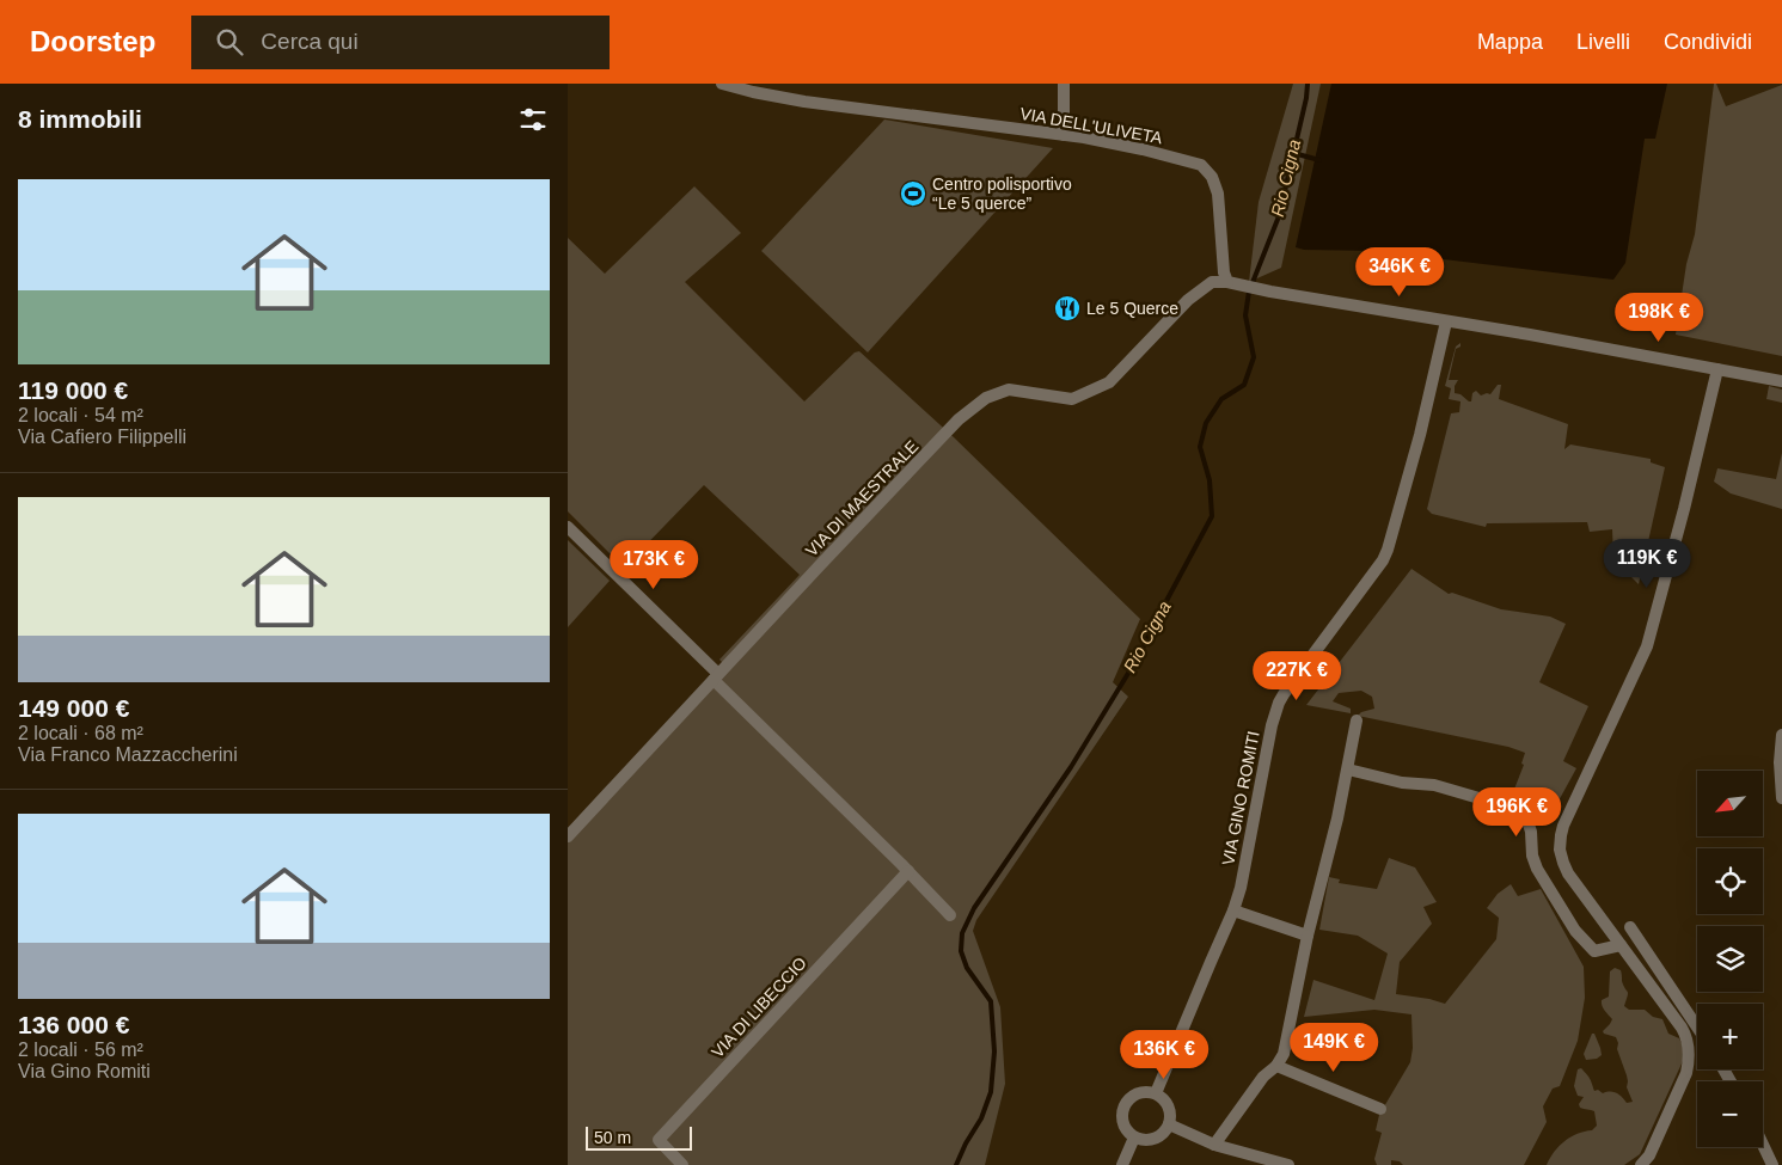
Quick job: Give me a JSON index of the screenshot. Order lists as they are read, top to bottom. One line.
{"streets":{"street":["VIA DELL'ULIVETA","VIA DI MAESTRALE","VIA GINO ROMITI","VIA DI LIBECCIO"]},"crossings":[["VIA DELL'ULIVETA","VIA DI MAESTRALE"]],"water":["Rio Cigna"],"places":{"sports":["Centro polisportivo “Le 5 querce”"],"restaurant":["Le 5 Querce"]},"scale_bar":"50 m","north":"bottom left","page":{"header":"Doorstep","search":"Cerca qui","nav":["Mappa","Livelli","Condividi"],"heading":"8 immobili","list":[{"name":"119 000 €","note":"2 locali · 54 m² · Via Cafiero Filippelli"},{"name":"149 000 €","note":"2 locali · 68 m² · Via Franco Mazzaccherini"},{"name":"136 000 €","note":"2 locali · 56 m² · Via Gino Romiti"}],"price":["346K €","198K €","119K €","173K €","227K €","196K €","149K €","136K €"],"map_buttons":["+","−"],"scale":"50 m"}}
